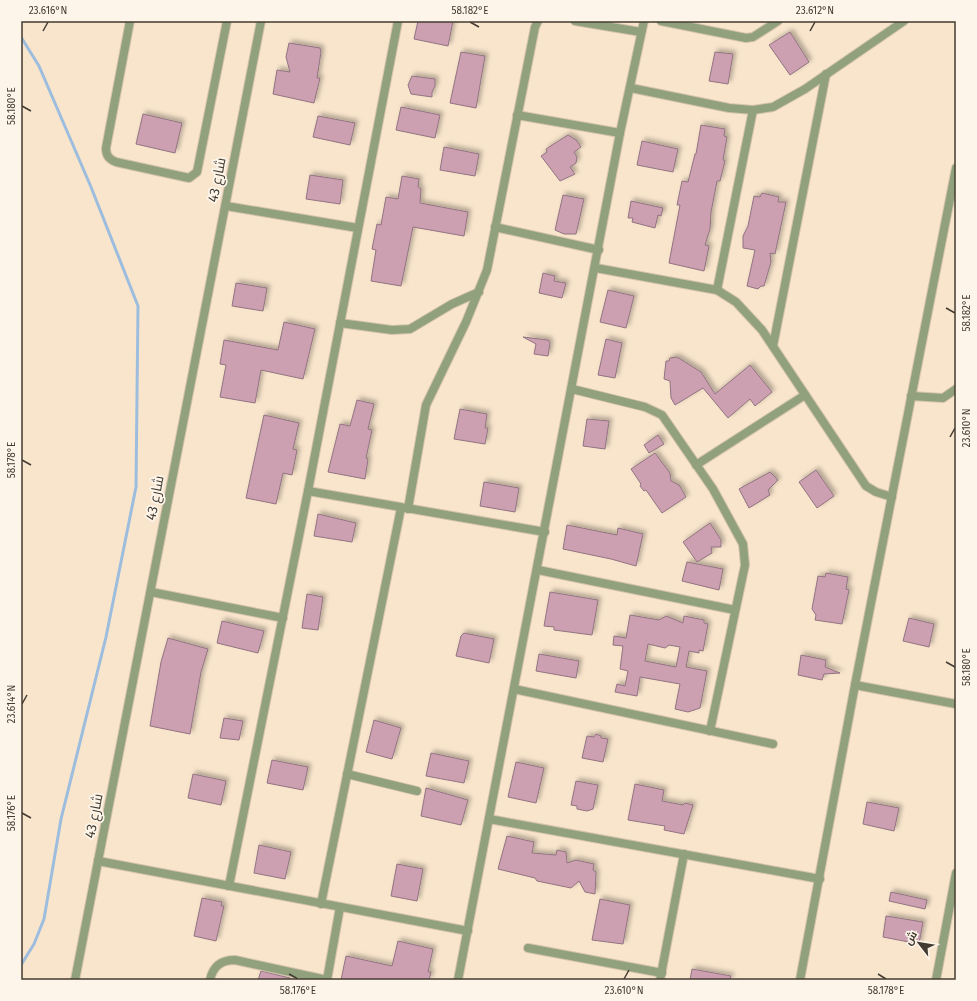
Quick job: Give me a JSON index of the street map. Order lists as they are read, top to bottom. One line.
{"streets":{"street":["شارع 43"]},"north":"top left","coordinates":["23.616°N","58.182°E","23.612°N","58.180°E","23.610°N","58.178°E","23.614°N","58.176°E"]}
